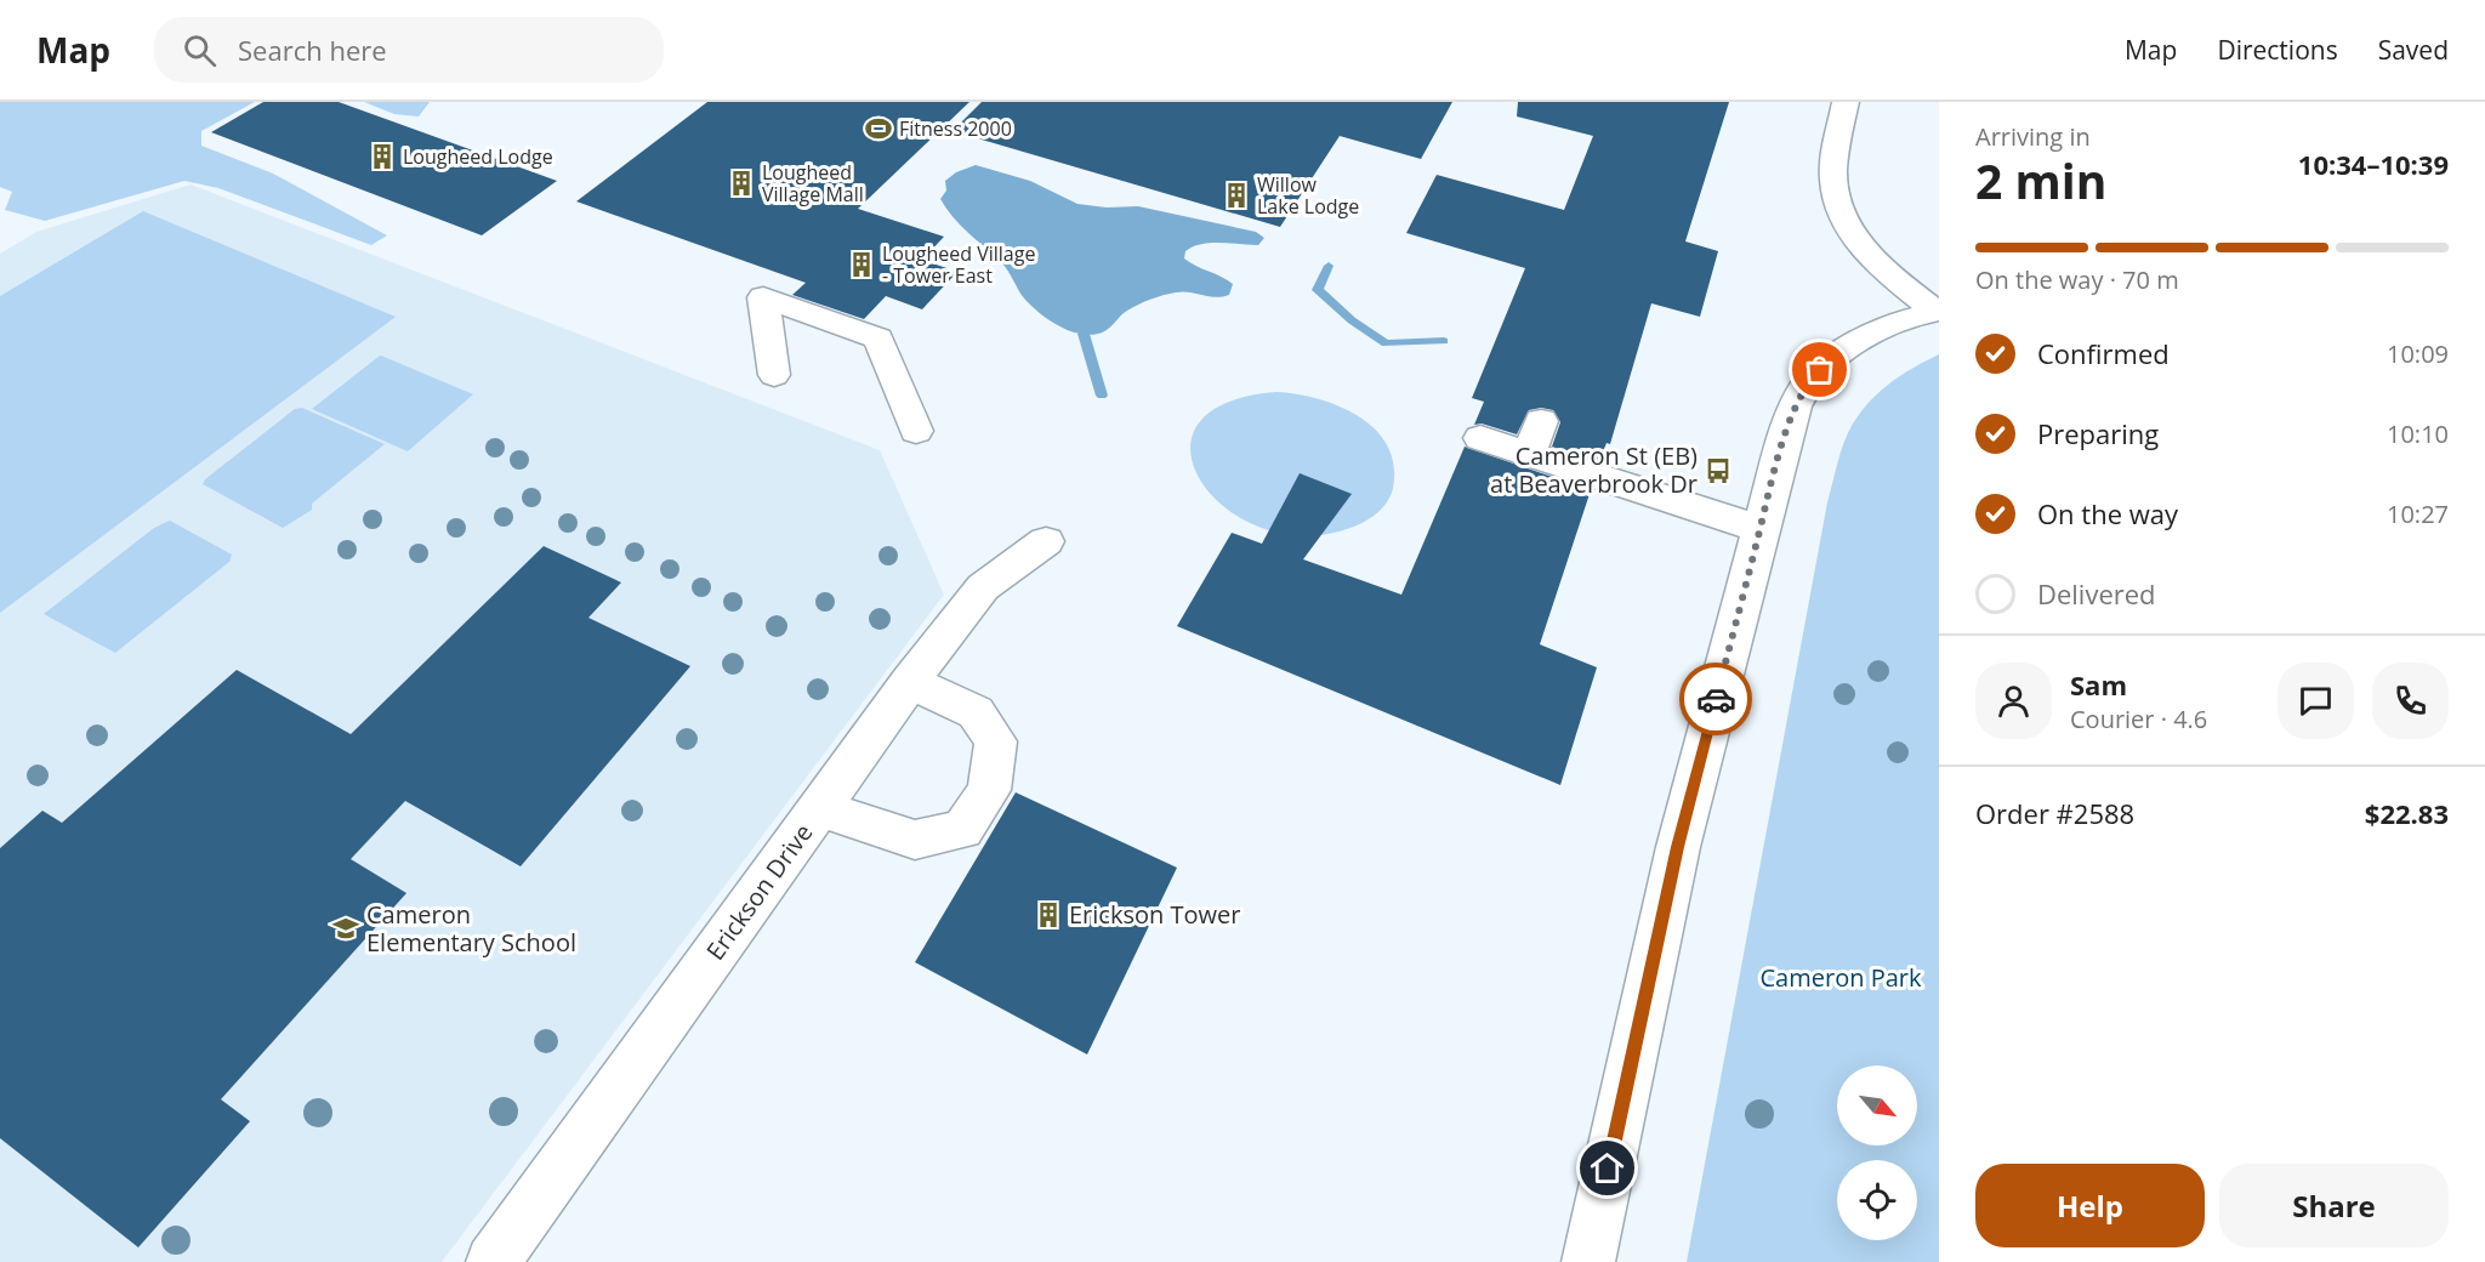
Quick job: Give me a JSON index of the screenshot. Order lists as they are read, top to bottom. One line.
{"streets":{"street":["Erickson Drive"]},"parks":["Cameron Park"],"places":{"sports":["Fitness 2000"],"building":["Lougheed Lodge","Lougheed Village Mall","Willow Lake Lodge","Lougheed Village - Tower East","Erickson Tower"],"bus stop":["Cameron St (EB) at Beaverbrook Dr"],"school or university":["Cameron Elementary School"]},"north":"bottom right","page":{"header":"Map","search":"Search here","nav":["Map","Directions","Saved"],"heading":["2 min","Arriving in","10:34–10:39"],"panel":["Sam","Courier · 4.6","Order #2588","$22.83"],"bar":"On the way · 70 m","list":[["Confirmed","10:09"],["Preparing","10:10"],["On the way","10:27"],"Delivered"],"buttons":["Help","Share"]}}
